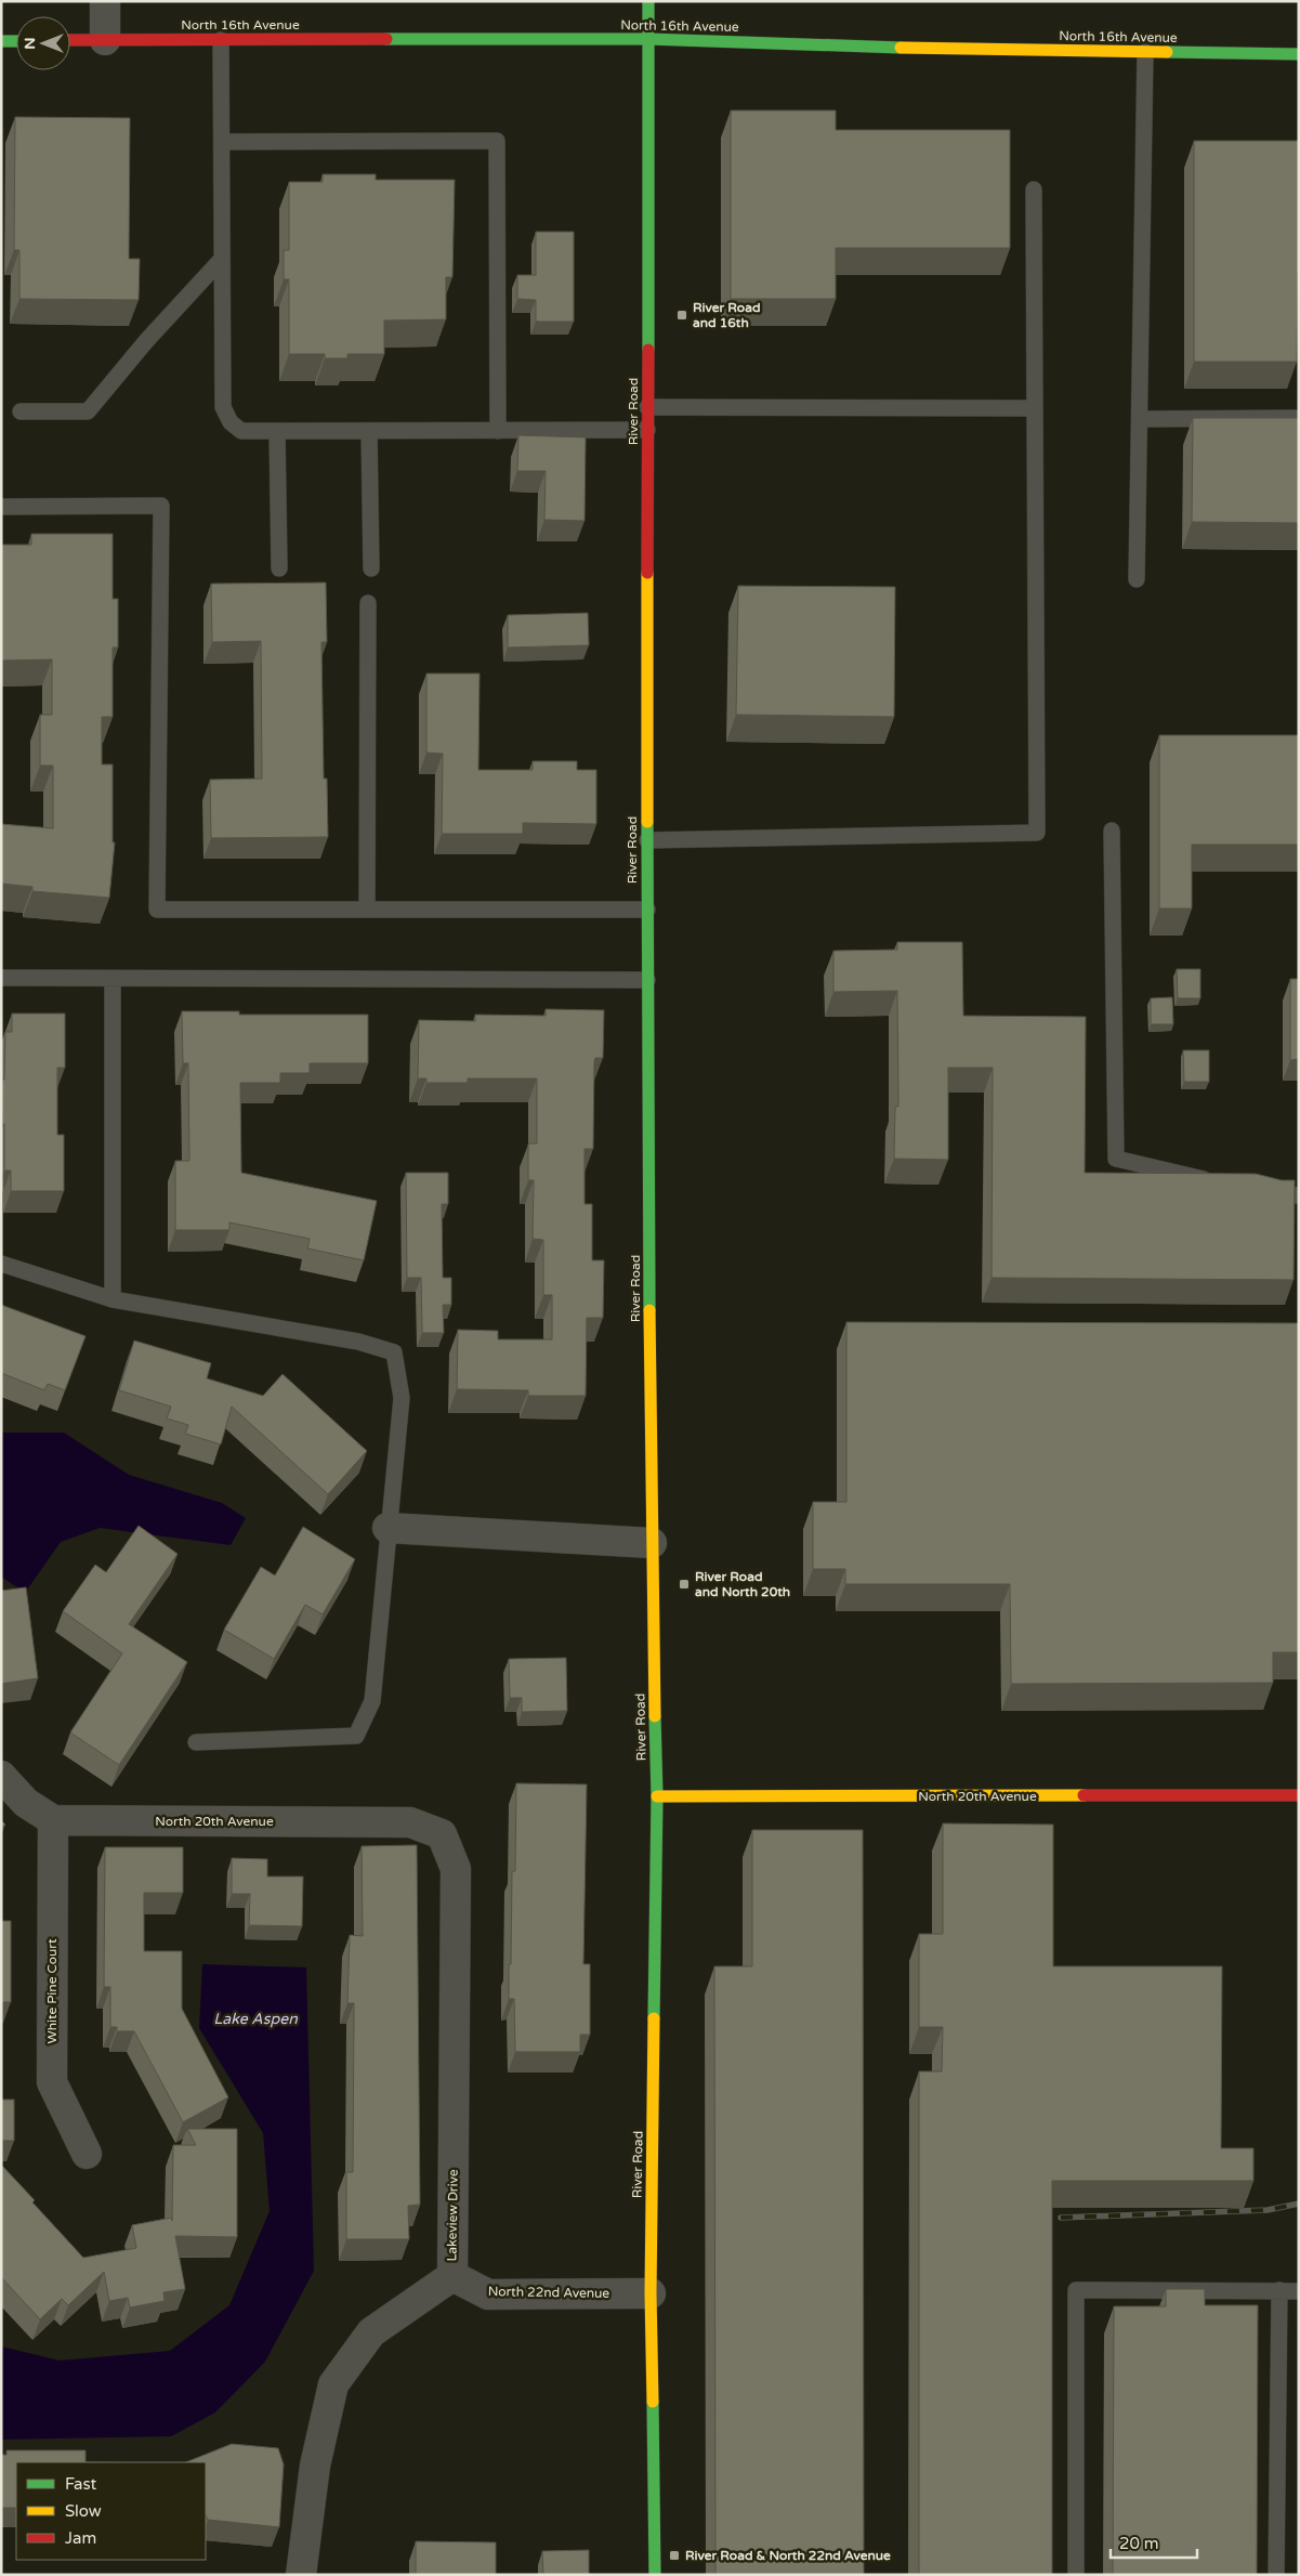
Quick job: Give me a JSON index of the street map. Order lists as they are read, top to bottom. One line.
{"streets":{"street":["North 16th Avenue","River Road","North 20th Avenue","White Pine Court","Lakeview Drive","North 22nd Avenue"]},"crossings":[["North 16th Avenue","River Road"],["River Road","North 20th Avenue"],["River Road","North 22nd Avenue"],["North 20th Avenue","White Pine Court"],["North 20th Avenue","Lakeview Drive"],["Lakeview Drive","North 22nd Avenue"]],"water":["Lake Aspen"],"places":{"transit":["River Road and 16th","River Road and North 20th","River Road & North 22nd Avenue"]},"legend":["Fast","Slow","Jam"],"scale_bar":"20 m","north":"left"}
